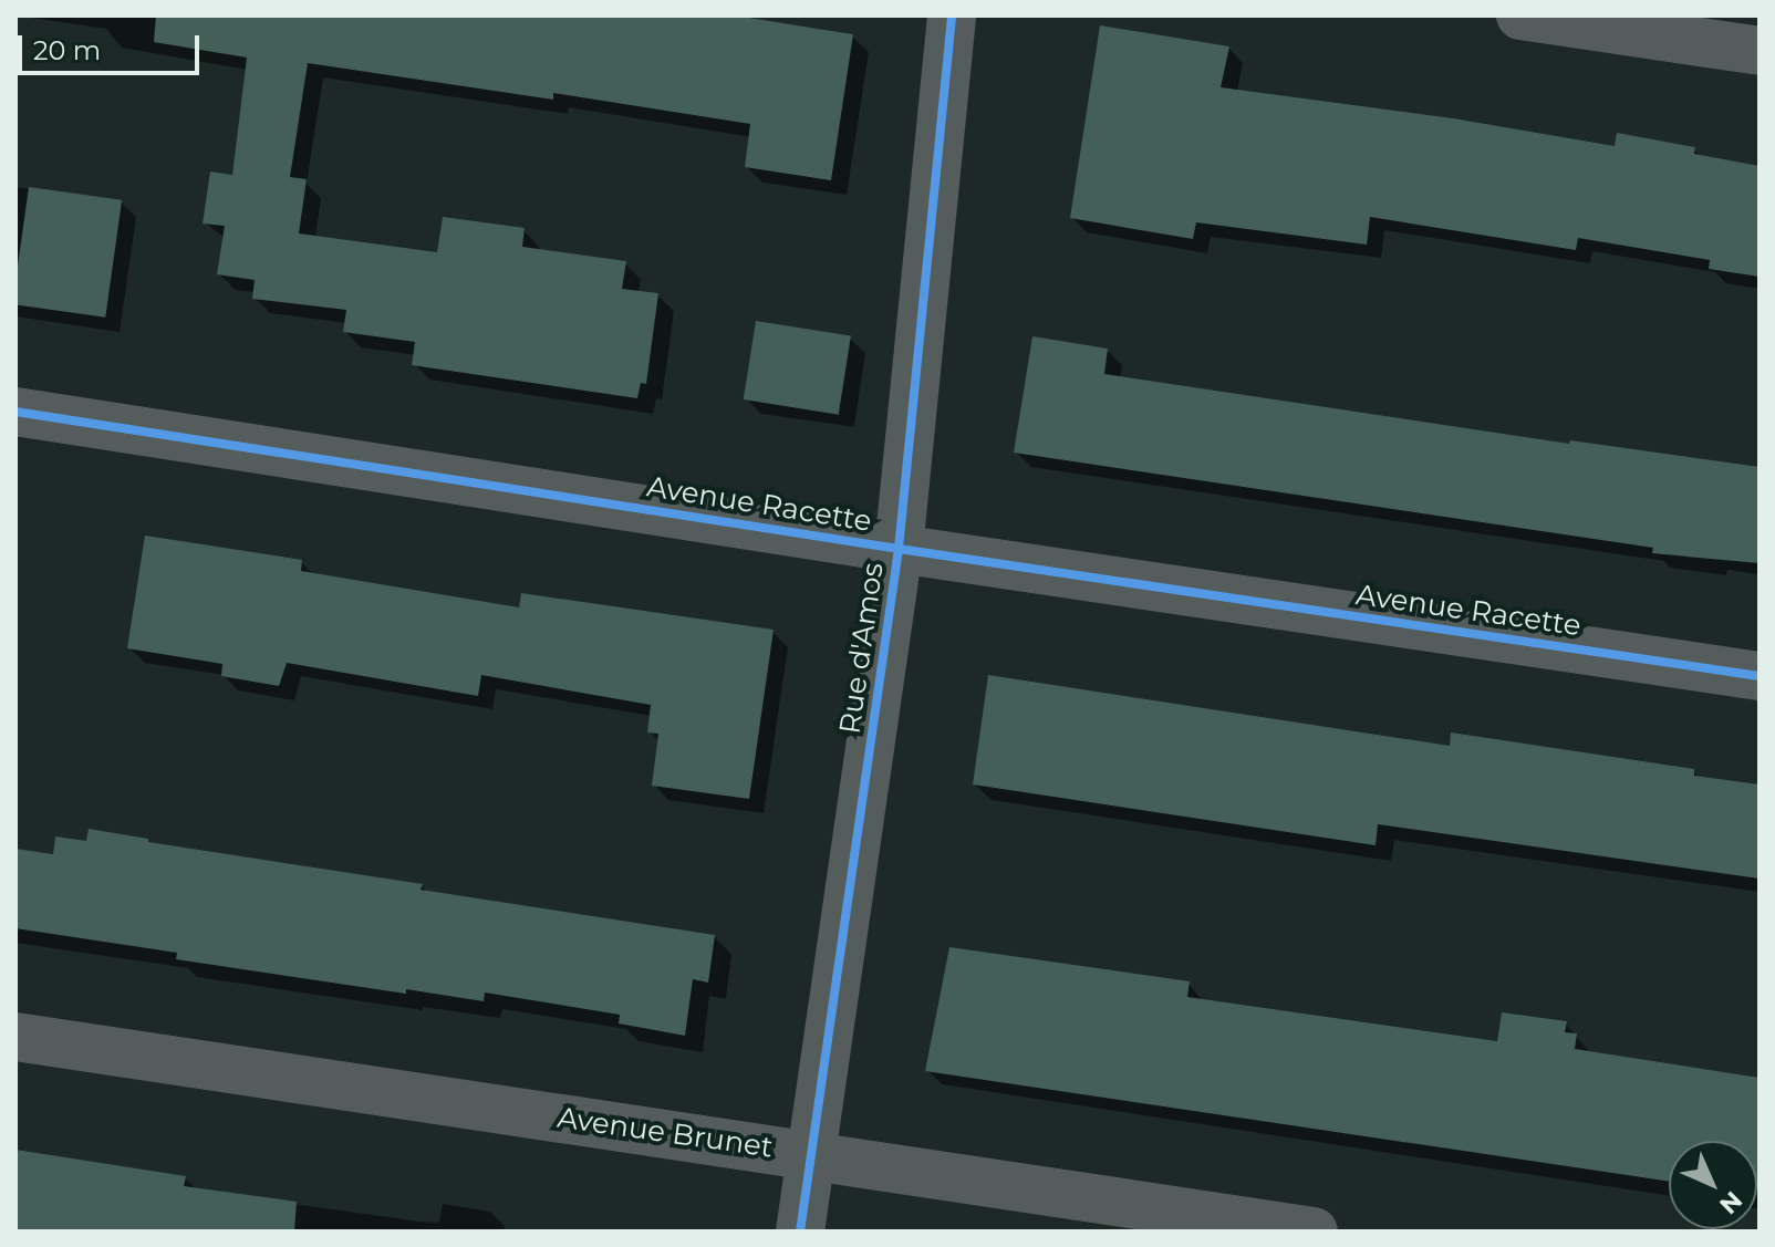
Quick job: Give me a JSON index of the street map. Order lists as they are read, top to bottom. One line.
{"streets":{"street":["Avenue Racette","Rue d'Amos","Avenue Brunet"]},"crossings":[["Avenue Racette","Rue d'Amos"],["Rue d'Amos","Avenue Brunet"]],"scale_bar":"20 m","north":"bottom right"}
